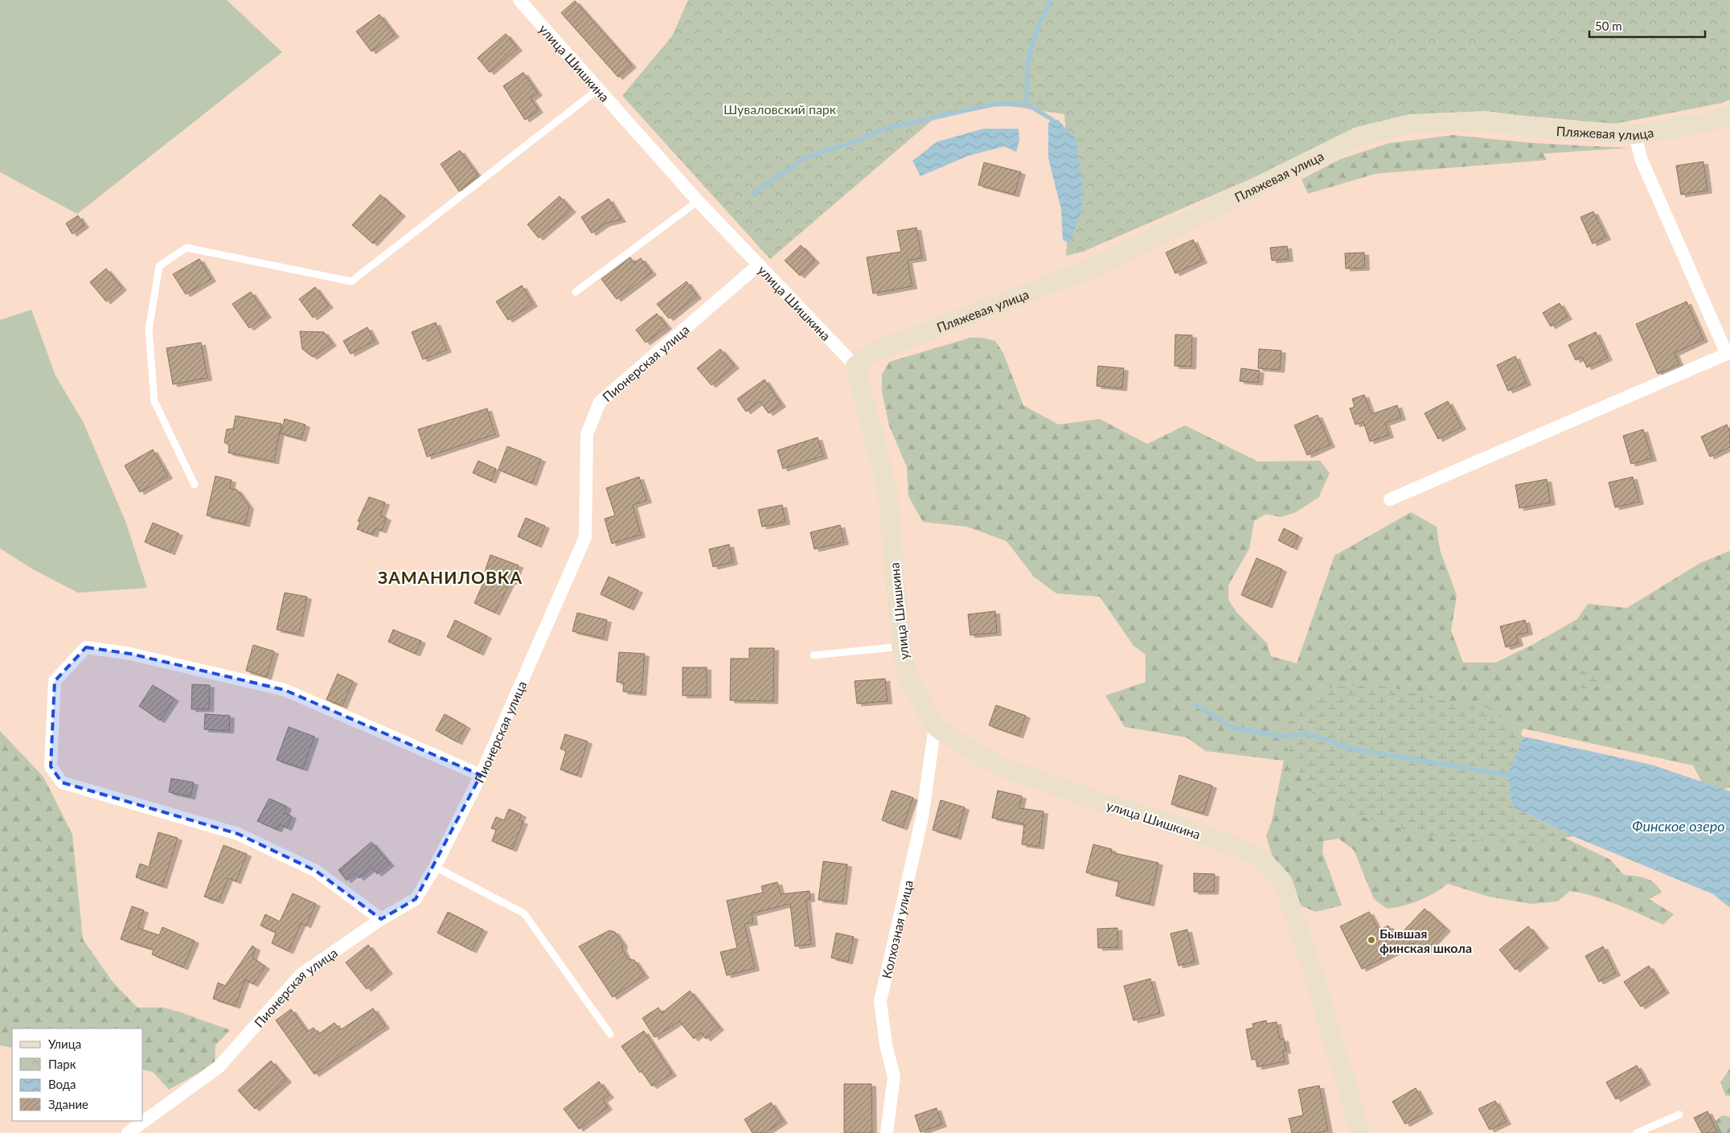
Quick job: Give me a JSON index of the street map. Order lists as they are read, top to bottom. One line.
{"streets":{"street":["улица Шишкина","Пляжевая улица","Пионерская улица","Колхозная улица"]},"crossings":[["улица Шишкина","Пляжевая улица"],["улица Шишкина","Пионерская улица"],["улица Шишкина","Колхозная улица"]],"districts":["ЗАМАНИЛОВКА"],"water":["Финское озеро"],"parks":["Шуваловский парк"],"places":["Бывшая финская школа"],"legend":["Улица","Парк","Вода","Здание"],"scale_bar":"50 m"}
